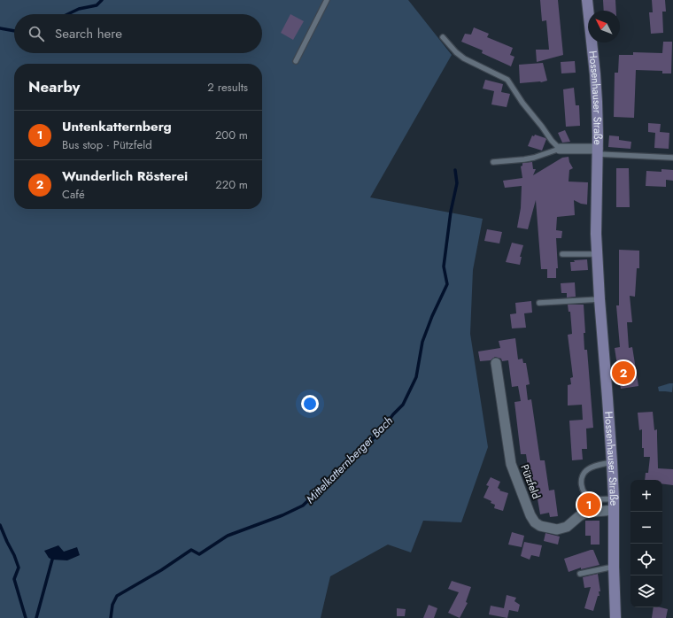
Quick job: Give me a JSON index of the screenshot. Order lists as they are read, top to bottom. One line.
{"streets":{"street":["Hossenhauser Straße","Pützfeld"]},"crossings":[["Hossenhauser Straße","Pützfeld"]],"water":["Mittelkatternberger Bach"],"north":"top left","page":{"search":"Search here","heading":["Nearby","2 results"],"list":[{"mark":"1","name":"Untenkatternberg","note":"Bus stop · Pützfeld","value":"200 m"},{"mark":"2","name":"Wunderlich Rösterei","note":"Café","value":"220 m"}],"pins":["2","1"],"map_buttons":["+","−"]}}
